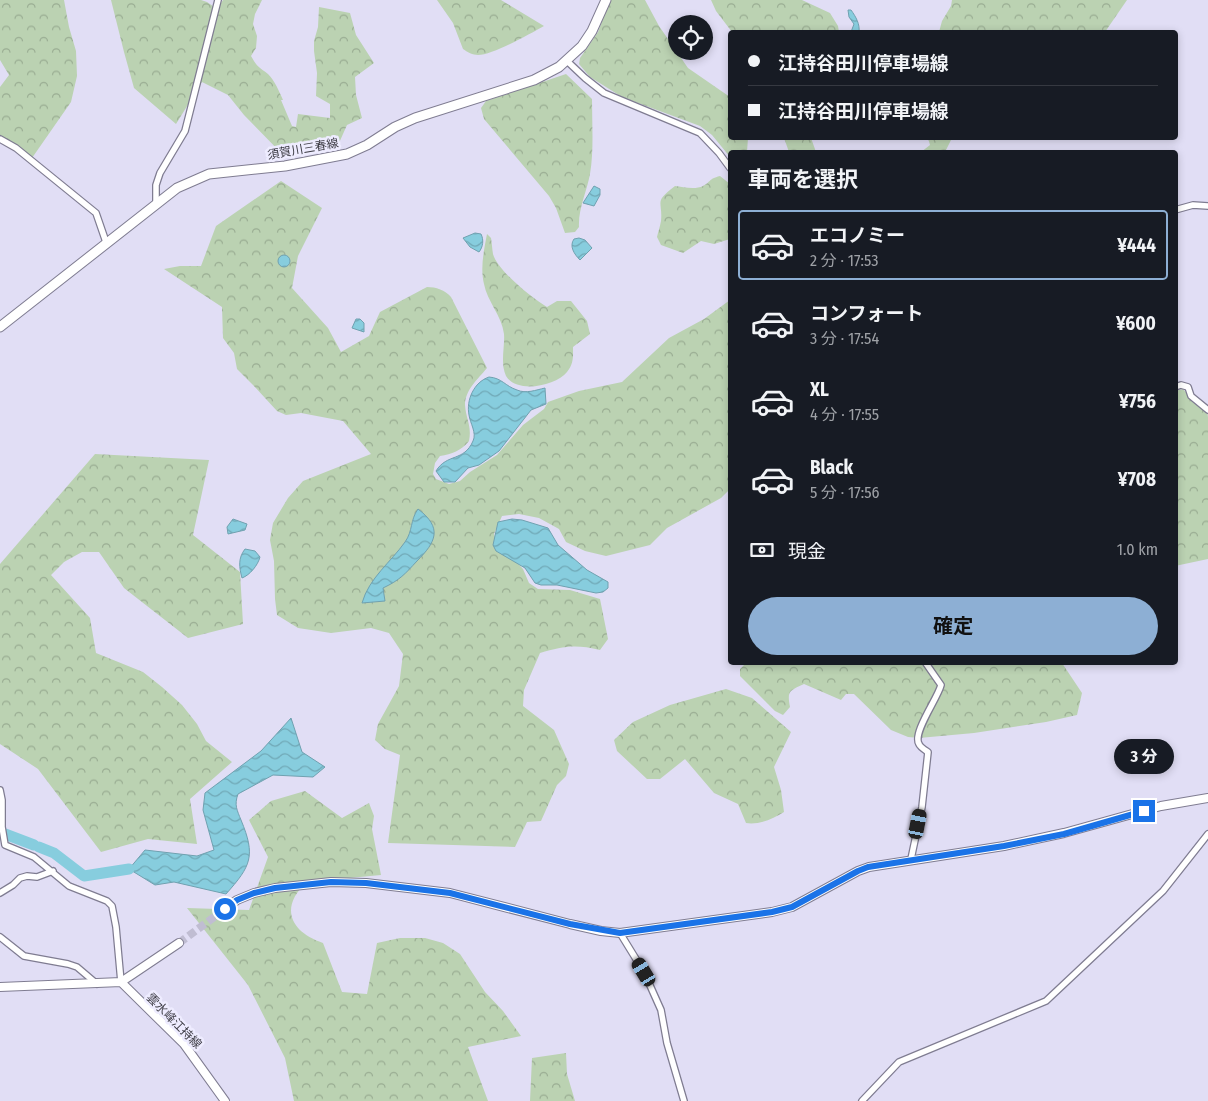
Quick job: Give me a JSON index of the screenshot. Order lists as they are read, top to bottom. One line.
{"streets":{"main road":["須賀川三春線","雲水峰江持線"]},"page":{"banner":["江持谷田川停車場線","江持谷田川停車場線"],"heading":"車両を選択","list":[{"name":"エコノミー","note":"2 分 · 17:53","value":"¥444"},{"name":"コンフォート","note":"3 分 · 17:54","value":"¥600"},{"name":"XL","note":"4 分 · 17:55","value":"¥756"},{"name":"Black","note":"5 分 · 17:56","value":"¥708"}],"pay":["現金","1.0 km"],"buttons":"確定","bubble":"3 分"}}
